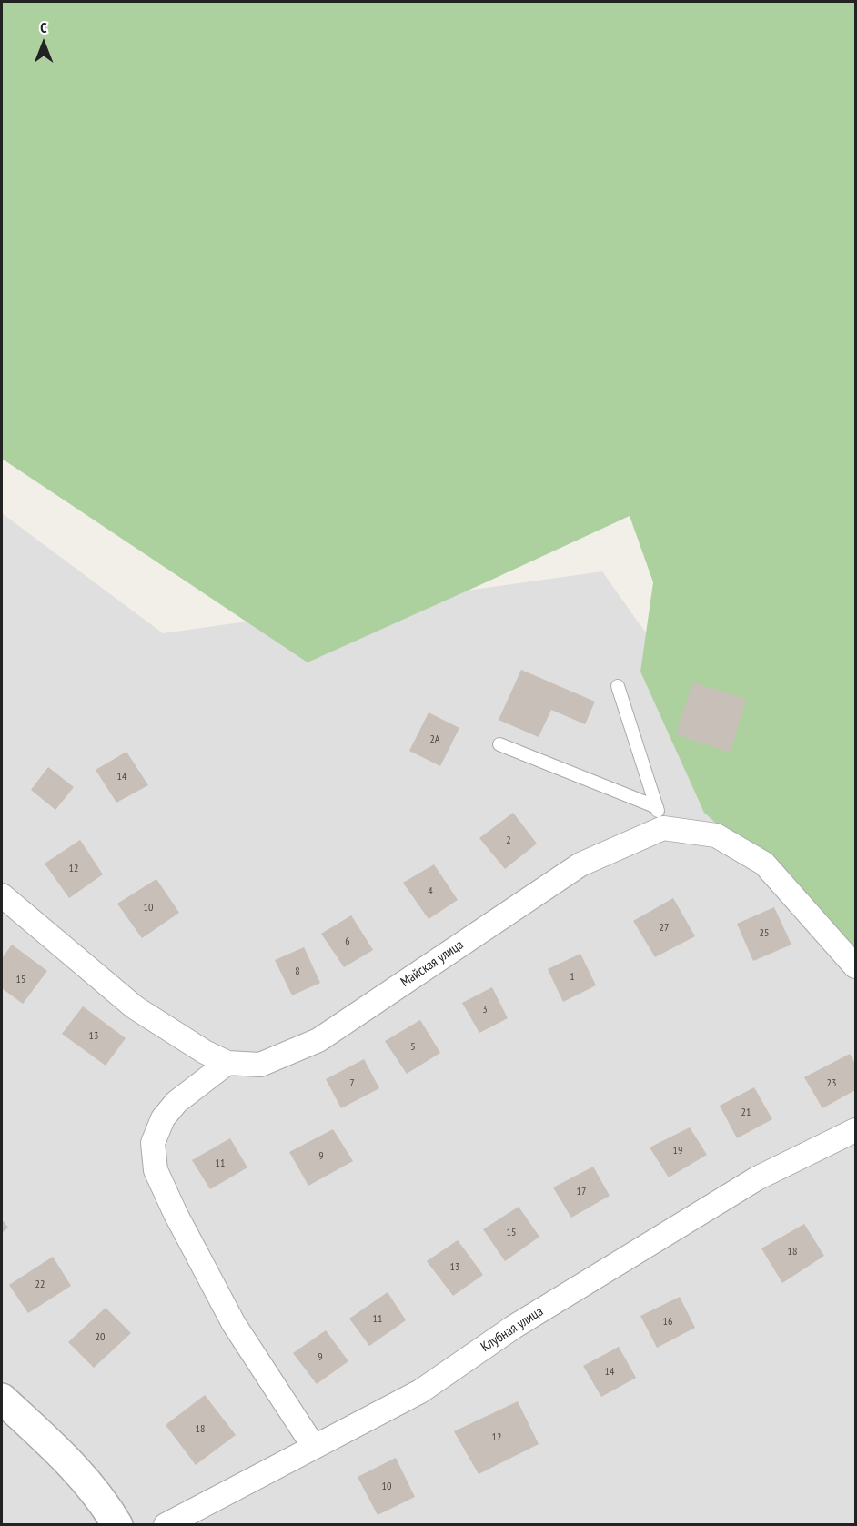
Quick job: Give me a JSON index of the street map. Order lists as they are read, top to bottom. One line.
{"streets":{"street":["Майская улица","Клубная улица"]},"house_numbers":["2А","14","2","12","4","10","27","25","6","8","1","15","3","13","5","7","23","21","19","9","11","17","15","18","13","22","11","16","20","9","14","18","12","10"],"north":"top"}
